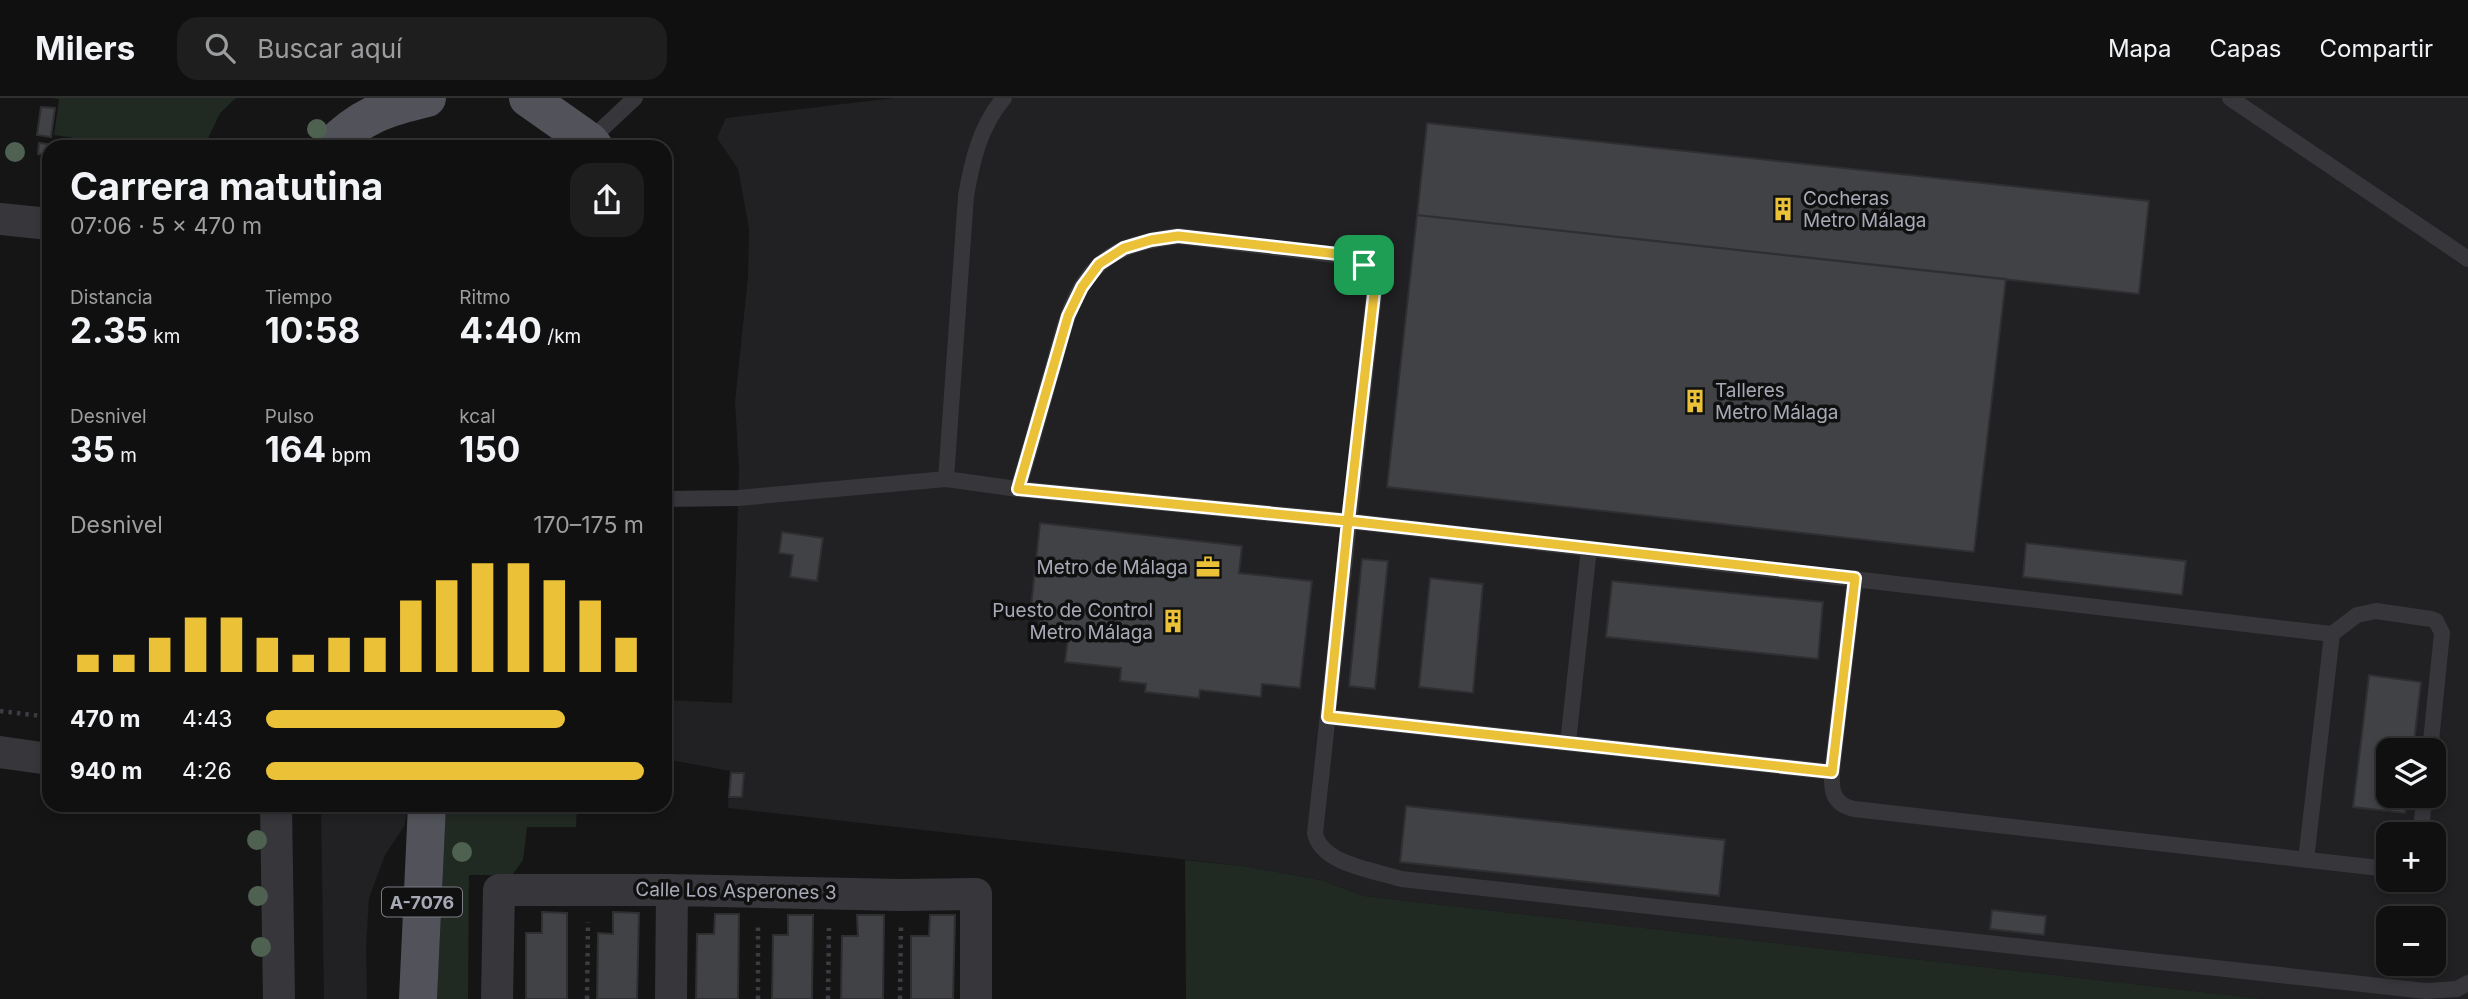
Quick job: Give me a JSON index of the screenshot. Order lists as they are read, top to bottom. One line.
{"streets":{"main road":["A-7076"],"street":["Calle Los Asperones 3"]},"places":{"building":["Cocheras Metro Málaga","Talleres Metro Málaga","Puesto de Control Metro Málaga"],"office":["Metro de Málaga"]},"page":{"header":"Milers","search":"Buscar aquí","nav":["Mapa","Capas","Compartir"],"heading":["Carrera matutina","07:06 · 5 × 470 m"],"stats":[["Distancia","2.35 km"],["Tiempo","10:58"],["Ritmo","4:40 /km"],["Desnivel","35 m"],["Pulso","164 bpm"],["kcal","150"]],"chart":["Desnivel","170–175 m"],"list":[{"name":"470 m","note":"4:43"},{"name":"940 m","note":"4:26"}],"map_buttons":["+","−"]}}
